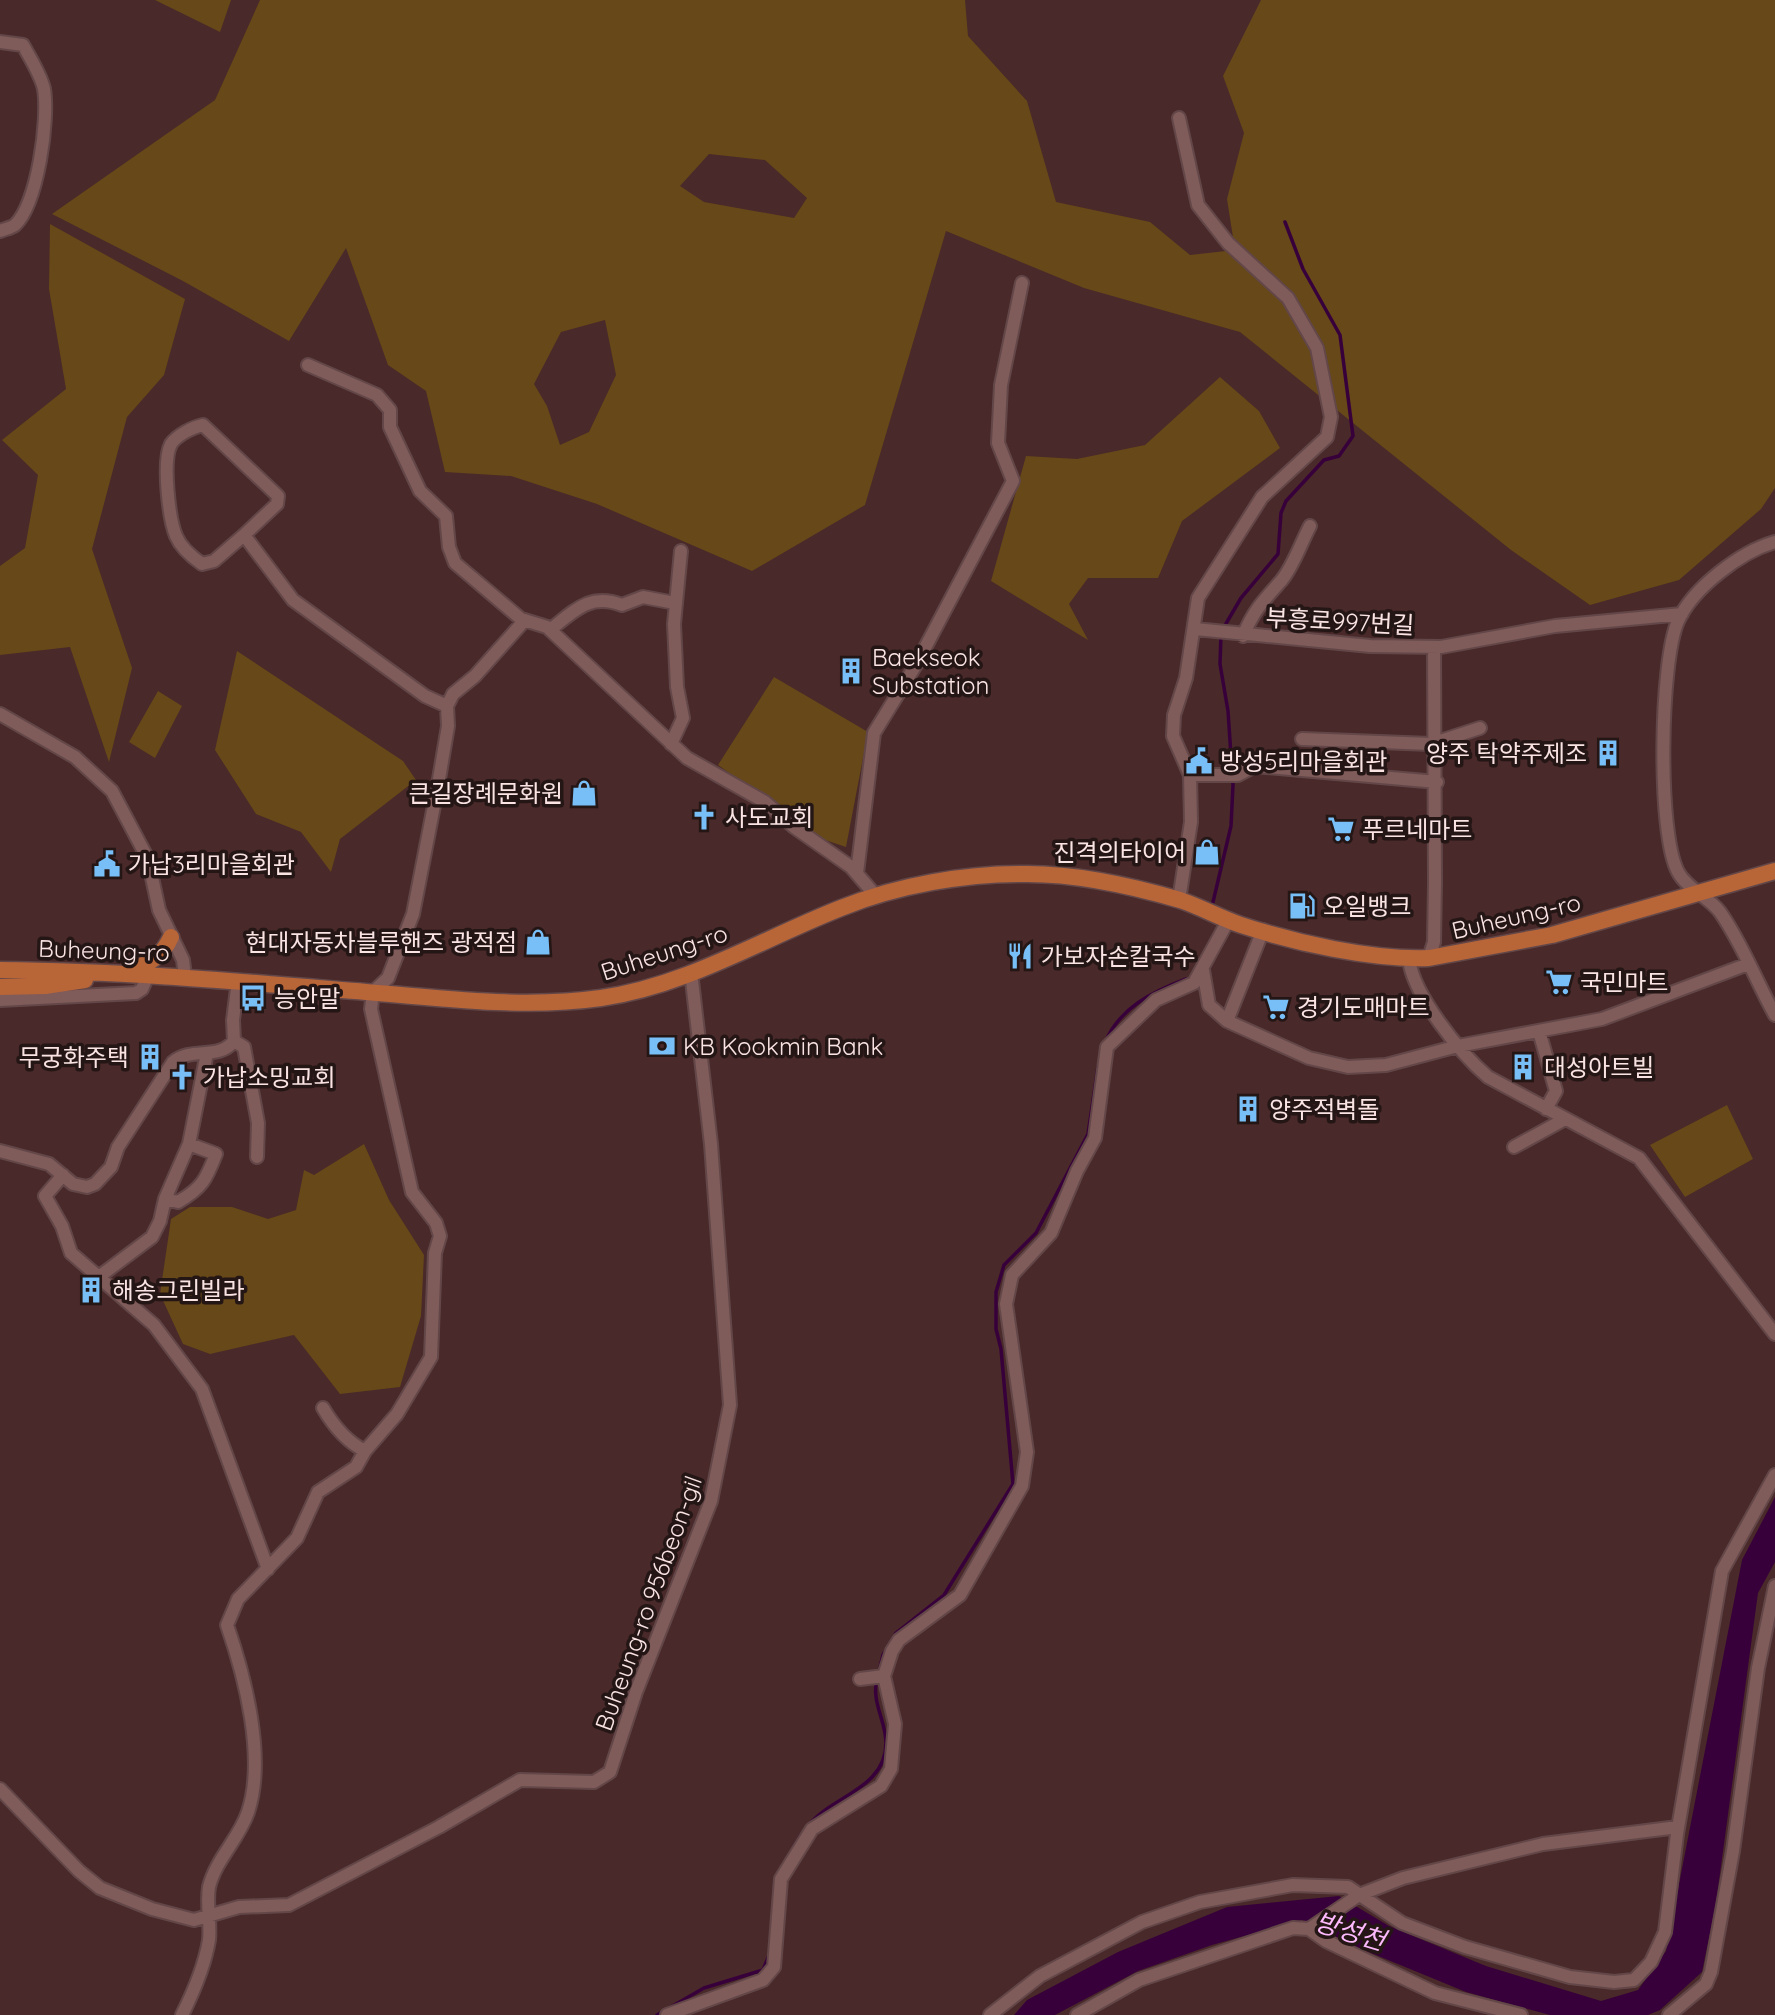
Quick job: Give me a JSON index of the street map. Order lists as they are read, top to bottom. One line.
{"streets":{"main road":["Buheung-ro"],"street":["부흥로997번길","Buheung-ro 956beon-gil"]},"crossings":[["부흥로997번길","Buheung-ro"],["Buheung-ro","Buheung-ro 956beon-gil"]],"water":["방성천"],"places":{"building":["Baekseok Substation","양주 탁약주제조","무궁화주택","대성아트빌","양주적벽돌","해송그린빌라"],"public building":["방성5리마을회관","가납3리마을회관"],"shop":["큰길장례문화원","진격의타이어","현대자동차블루핸즈 광적점"],"church":["사도교회","가납소밍교회"],"supermarket":["푸르네마트","국민마트","경기도매마트"],"fuel station":["오일뱅크"],"restaurant":["가보자손칼국수"],"bus stop":["능안말"],"bank":["KB Kookmin Bank"]}}
